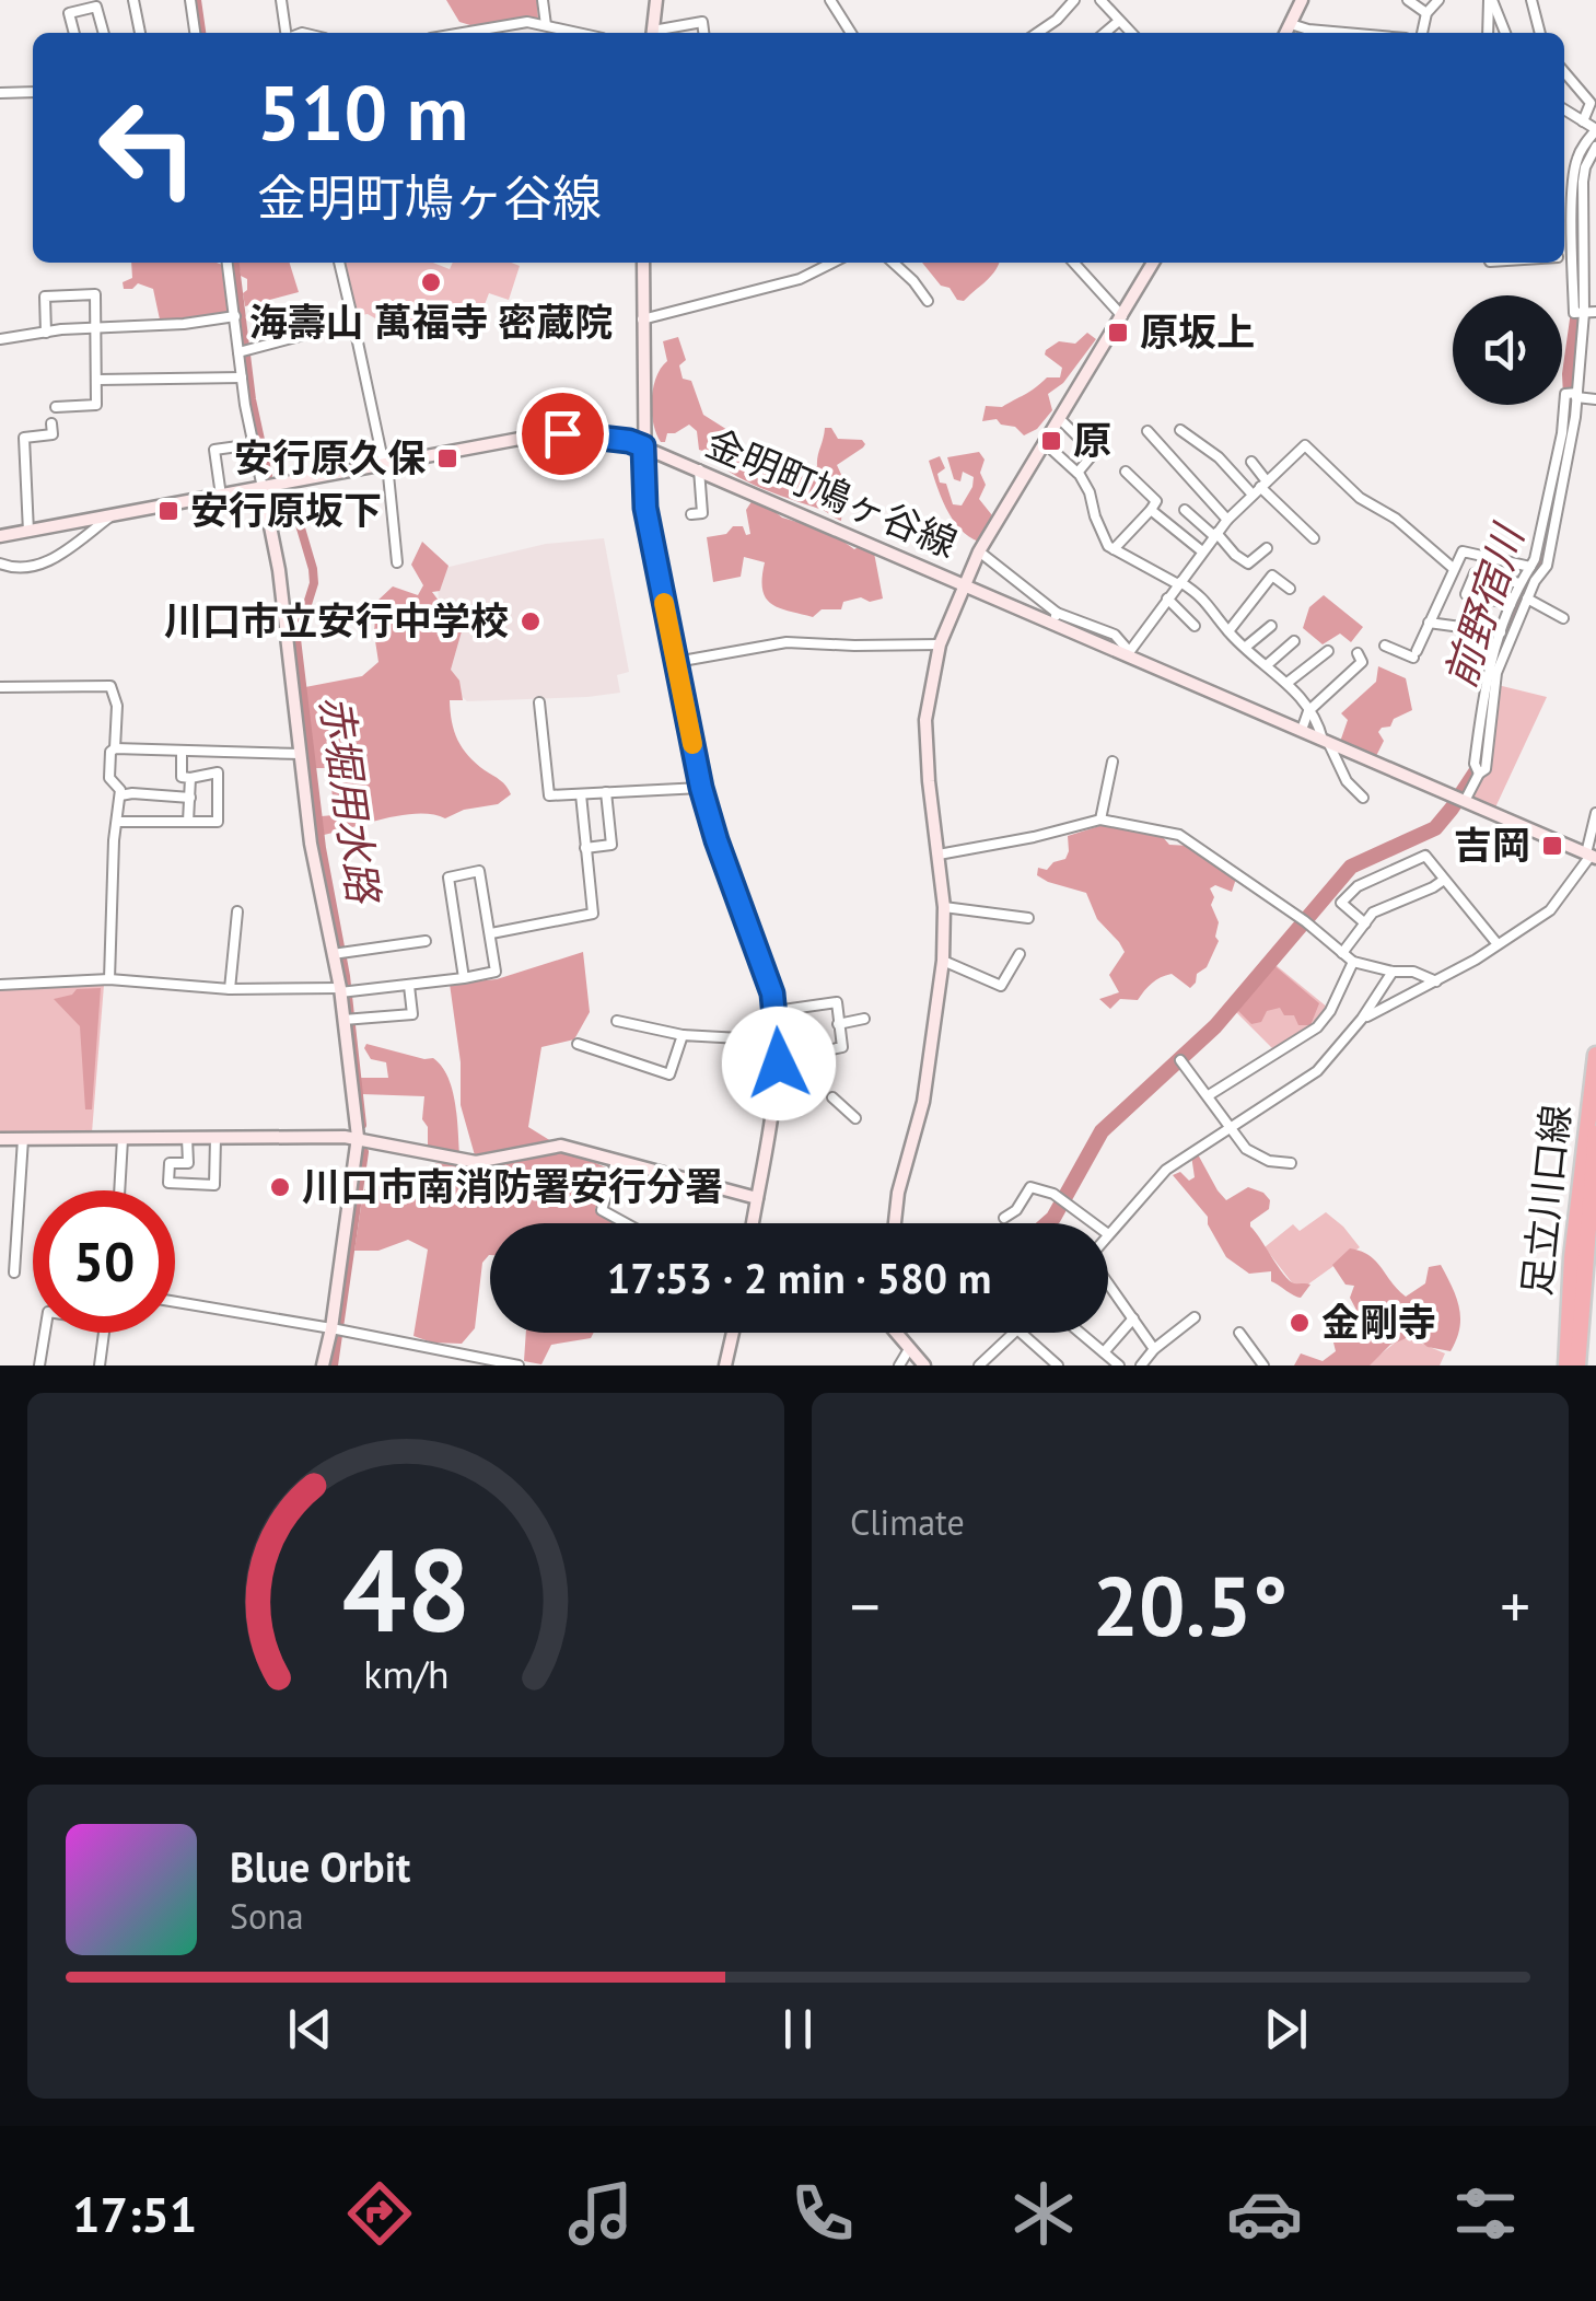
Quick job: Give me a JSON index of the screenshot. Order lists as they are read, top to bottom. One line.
{"streets":{"main road":["金明町鳩ヶ谷線","足立川口線"]},"water":["前野宿川","赤堀用水路"],"places":{"other":["海壽山 萬福寺 密蔵院","川口市立安行中学校","川口市南消防署安行分署","金剛寺"],"transit":["原坂上","原","安行原久保","安行原坂下","吉岡"]},"page":{"turn":["510 m","金明町鳩ヶ谷線"],"limit":"50","trip":"17:53 · 2 min · 580 m","tile":"Climate","heat":["−","20.5°","+"],"song":["Blue Orbit","Sona"],"tabs":"17:51","gauge":["48","km/h"]}}
